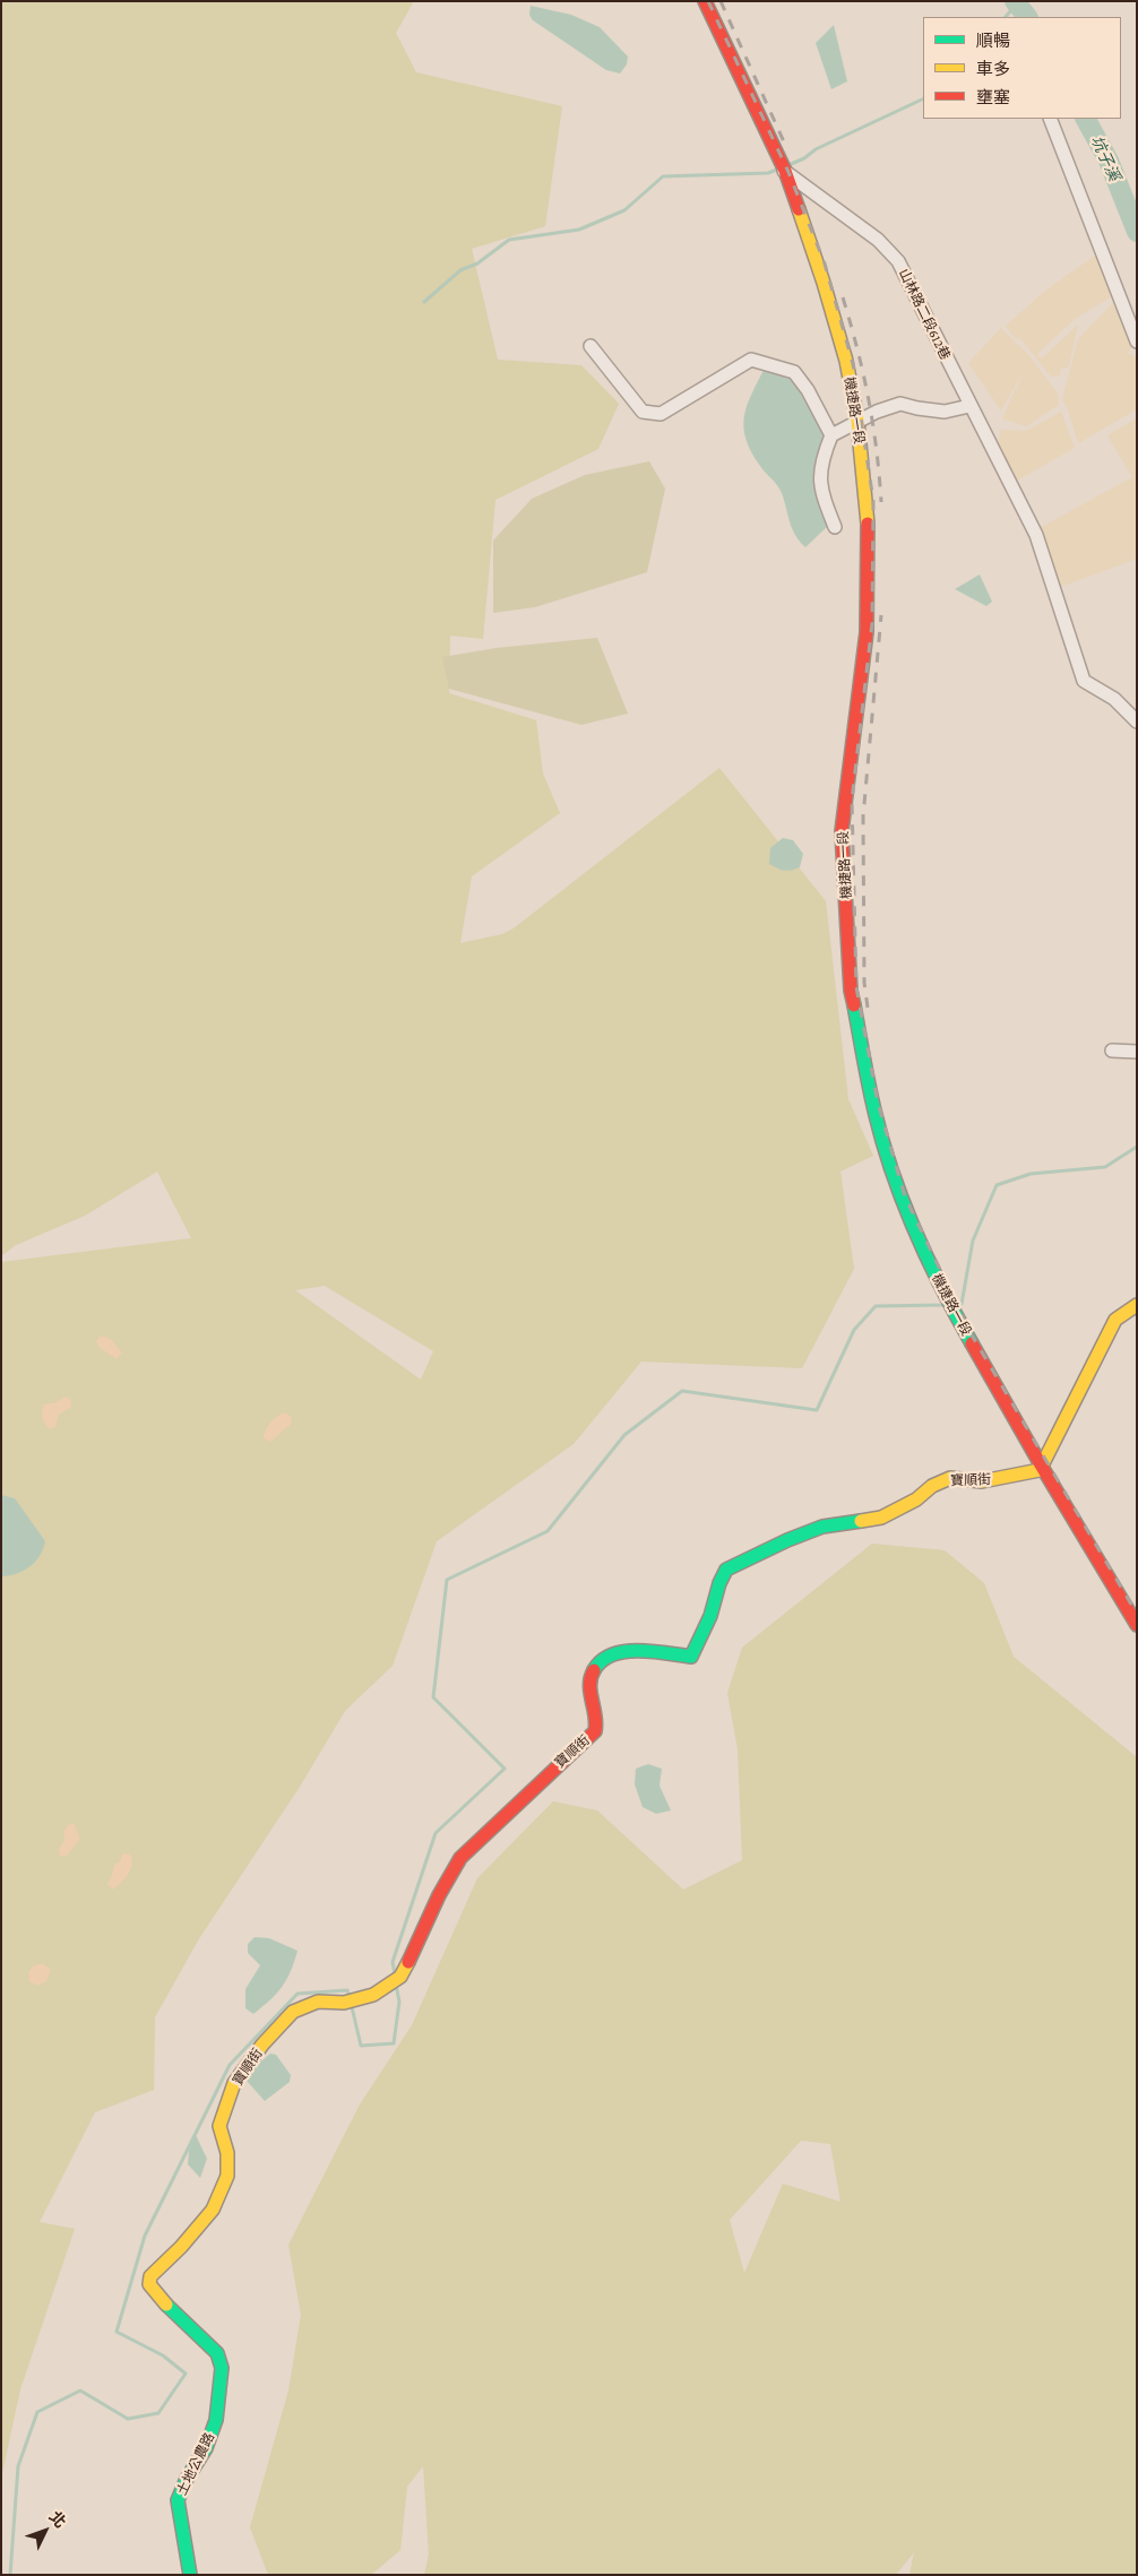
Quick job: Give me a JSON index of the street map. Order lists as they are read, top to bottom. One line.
{"streets":{"street":["山林路二段612巷","機捷路一段","寶順街","土地公農路"]},"crossings":[["山林路二段612巷","機捷路一段"],["機捷路一段","寶順街"],["寶順街","土地公農路"]],"water":["坑子溪"],"legend":["順暢","車多","壅塞"],"north":"top right"}
